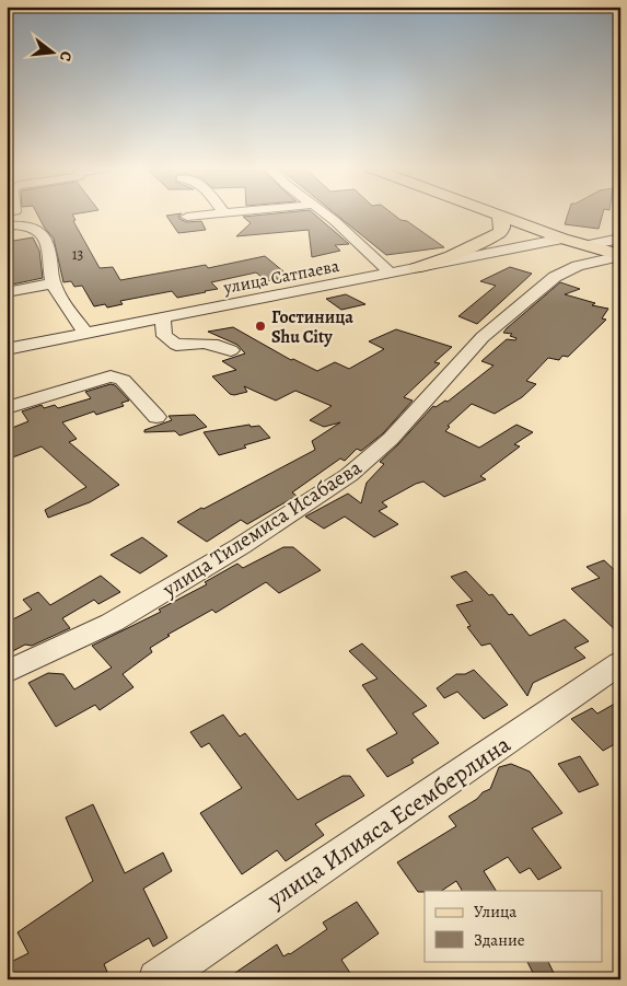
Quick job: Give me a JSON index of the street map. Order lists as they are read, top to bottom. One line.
{"streets":{"street":["улица Сатпаева","улица Тилемиса Исабаева","улица Илияса Есемберлина"]},"places":["Гостиница Shu City"],"house_numbers":["13"],"legend":["Улица","Здание"],"north":"right"}
